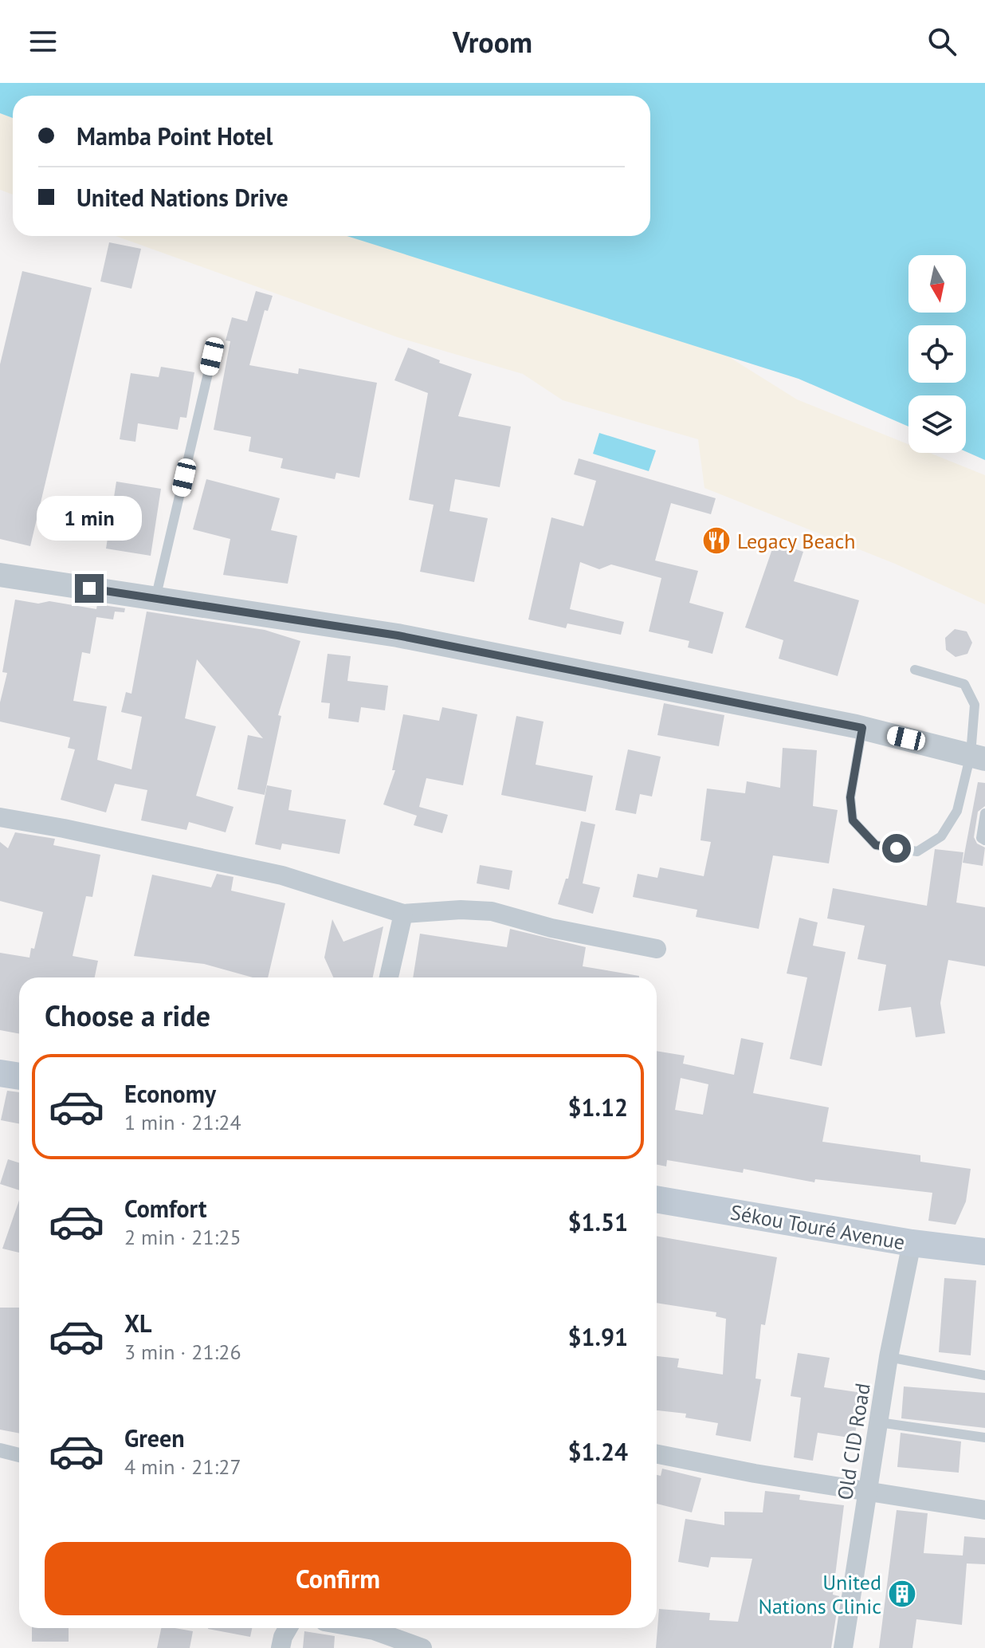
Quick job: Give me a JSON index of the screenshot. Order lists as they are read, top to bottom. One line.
{"streets":{"main road":["Sékou Touré Avenue"],"street":["Old CID Road"]},"crossings":[["Sékou Touré Avenue","Old CID Road"]],"places":{"restaurant":["Legacy Beach"],"building":["United Nations Clinic"]},"north":"bottom","page":{"header":"Vroom","banner":["Mamba Point Hotel","United Nations Drive"],"bubble":"1 min","heading":"Choose a ride","list":[{"name":"Economy","note":"1 min · 21:24","value":"$1.12"},{"name":"Comfort","note":"2 min · 21:25","value":"$1.51"},{"name":"XL","note":"3 min · 21:26","value":"$1.91"},{"name":"Green","note":"4 min · 21:27","value":"$1.24"}],"buttons":"Confirm"}}
